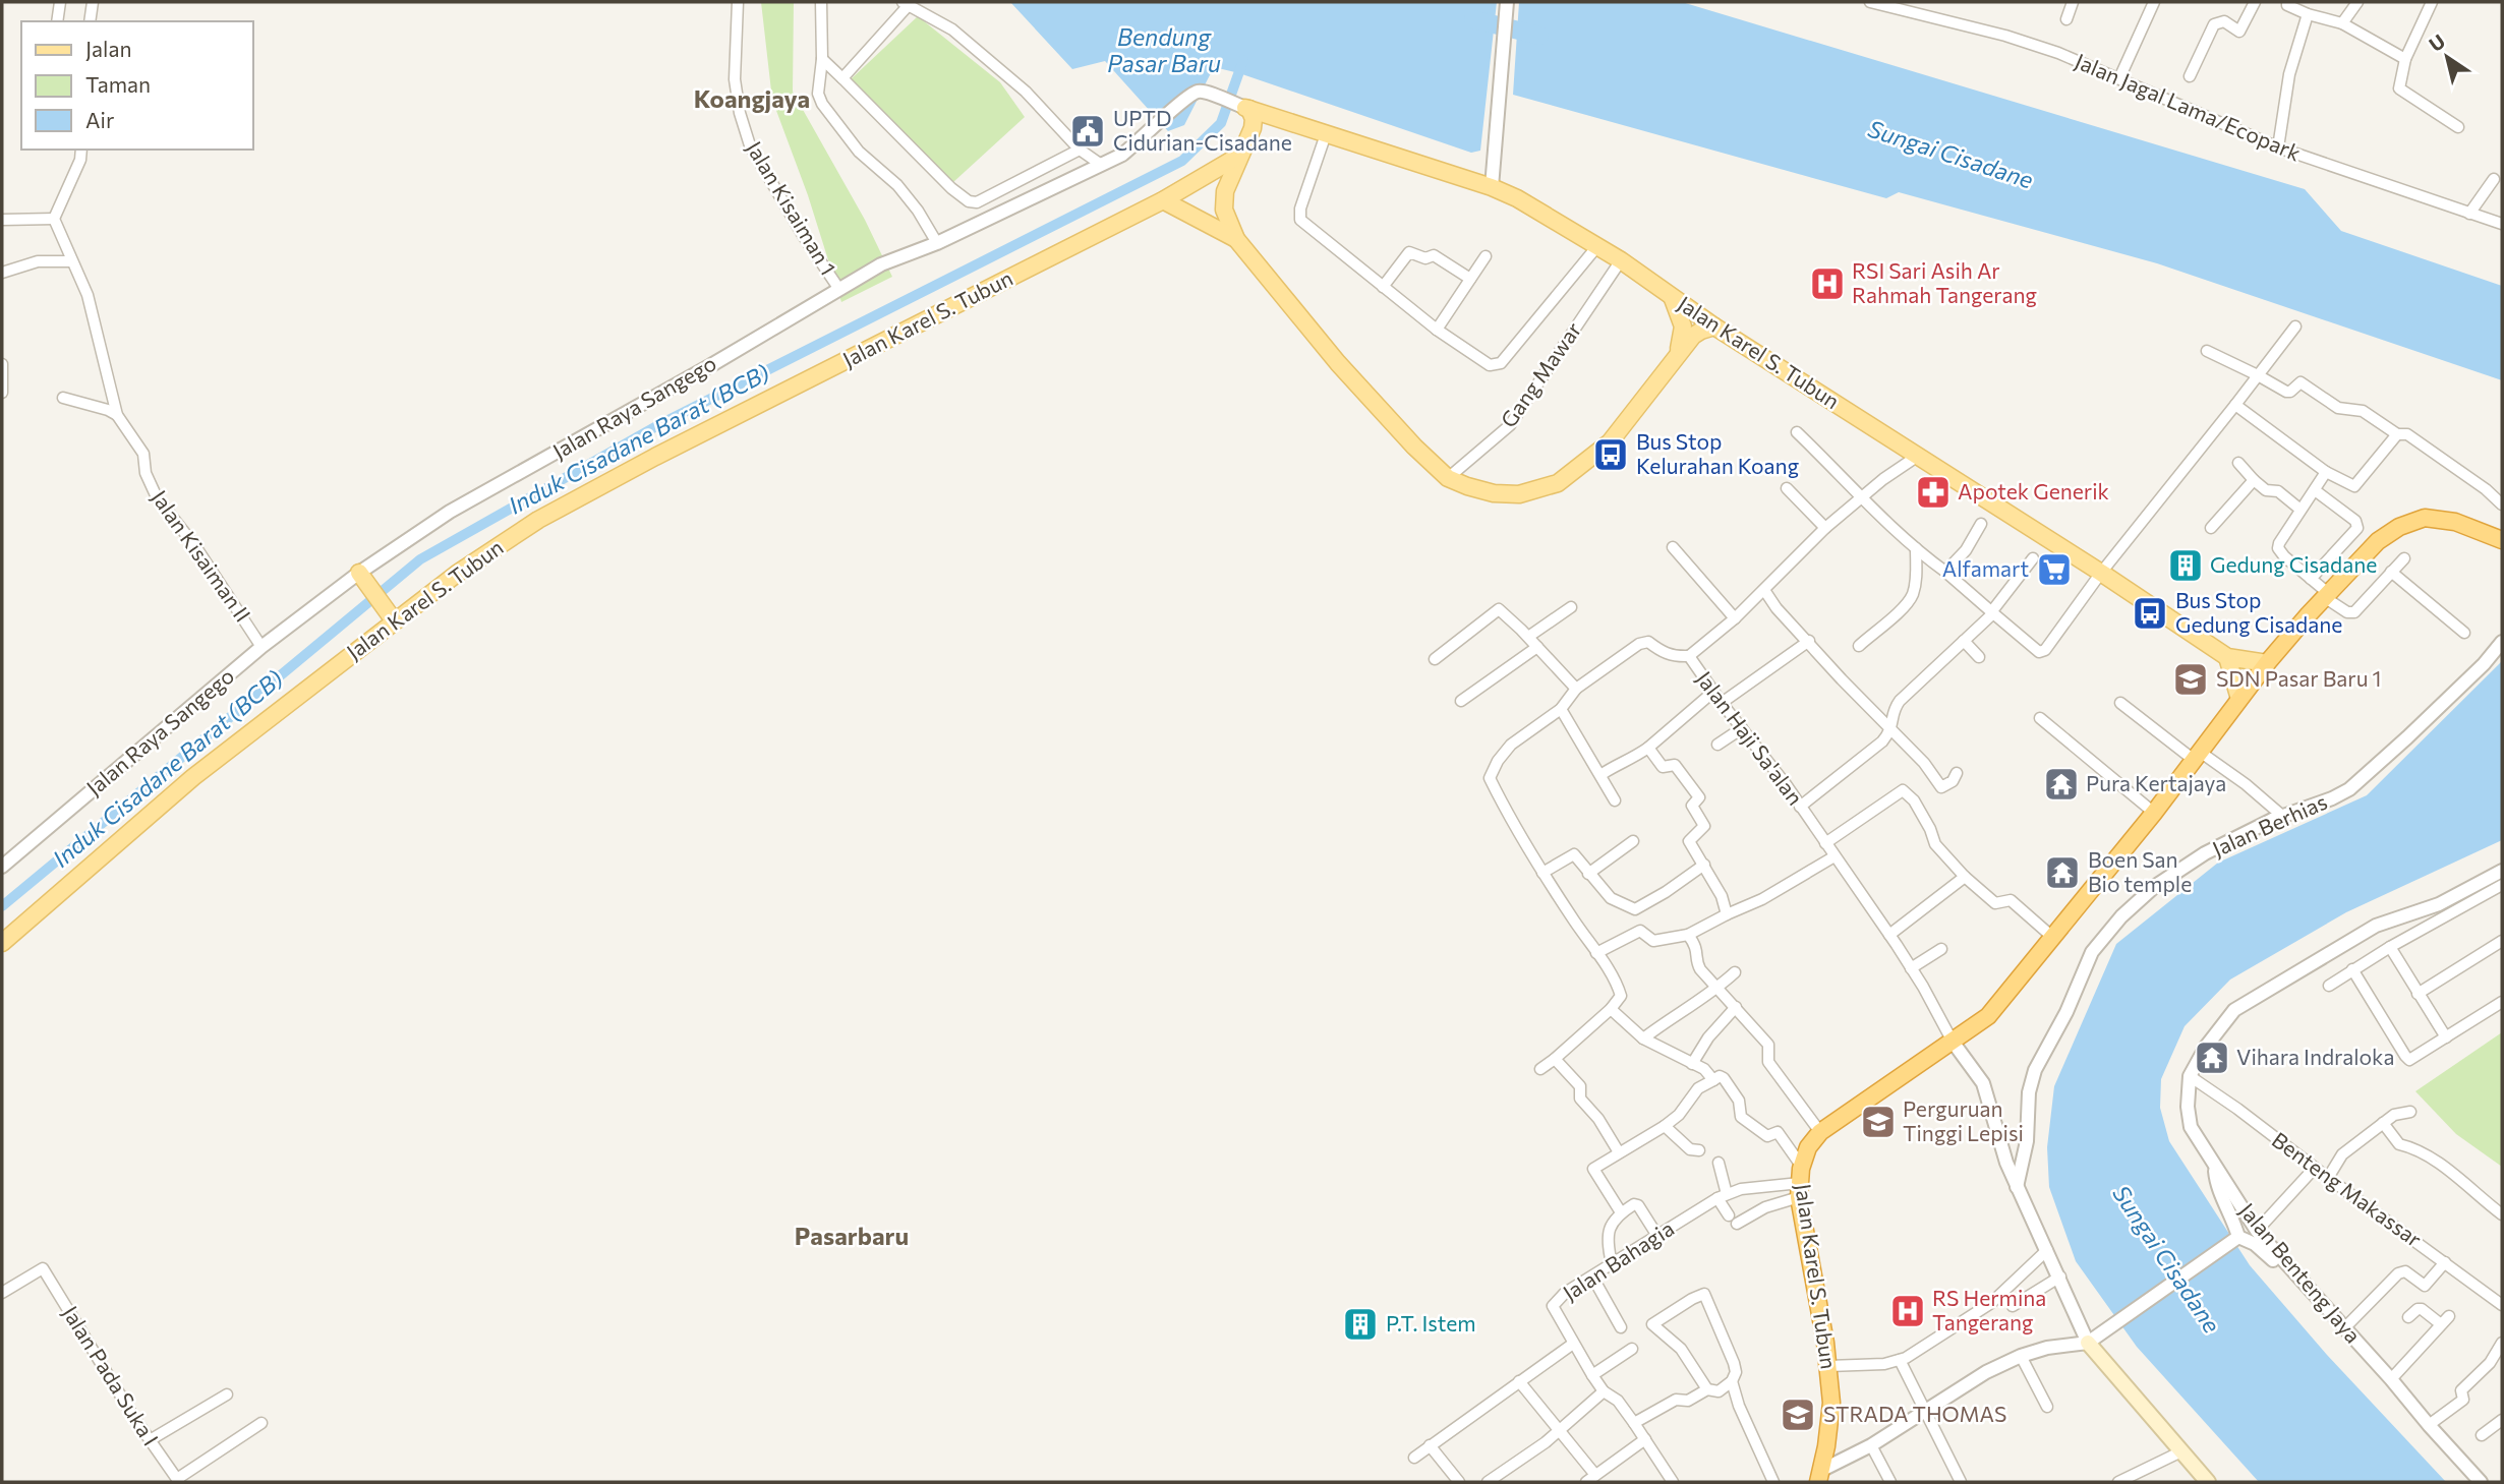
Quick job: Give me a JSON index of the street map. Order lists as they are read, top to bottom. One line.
{"streets":{"highway":["Jalan Karel S. Tubun"],"street":["Jalan Jagal Lama/Ecopark","Jalan Kisaiman 1","Gang Mawar","Jalan Raya Sangego","Jalan Kisaiman II","Jalan Haji Sa'alan","Jalan Berhias","Benteng Makassar","Jalan Bahagia","Jalan Benteng Jaya","Jalan Pada Suka I"]},"crossings":[["Jalan Kisaiman 1","Jalan Raya Sangego"],["Jalan Karel S. Tubun","Gang Mawar"],["Jalan Karel S. Tubun","Jalan Raya Sangego"],["Jalan Karel S. Tubun","Jalan Haji Sa'alan"],["Jalan Karel S. Tubun","Jalan Bahagia"],["Jalan Raya Sangego","Jalan Kisaiman II"],["Benteng Makassar","Jalan Benteng Jaya"]],"districts":["Koangjaya","Pasarbaru"],"water":["Bendung Pasar Baru","Sungai Cisadane","Induk Cisadane Barat (BCB)"],"places":{"public building":["UPTD Cidurian-Cisadane"],"hospital":["RSI Sari Asih Ar Rahmah Tangerang","RS Hermina Tangerang"],"bus stop":["Bus Stop Kelurahan Koang","Bus Stop Gedung Cisadane"],"pharmacy":["Apotek Generik"],"building":["Gedung Cisadane","P.T. Istem"],"supermarket":["Alfamart"],"school or university":["SDN Pasar Baru 1","Perguruan Tinggi Lepisi","STRADA THOMAS"],"temple":["Pura Kertajaya","Boen San Bio temple","Vihara Indraloka"]},"legend":["Jalan","Taman","Air"],"north":"top left"}
